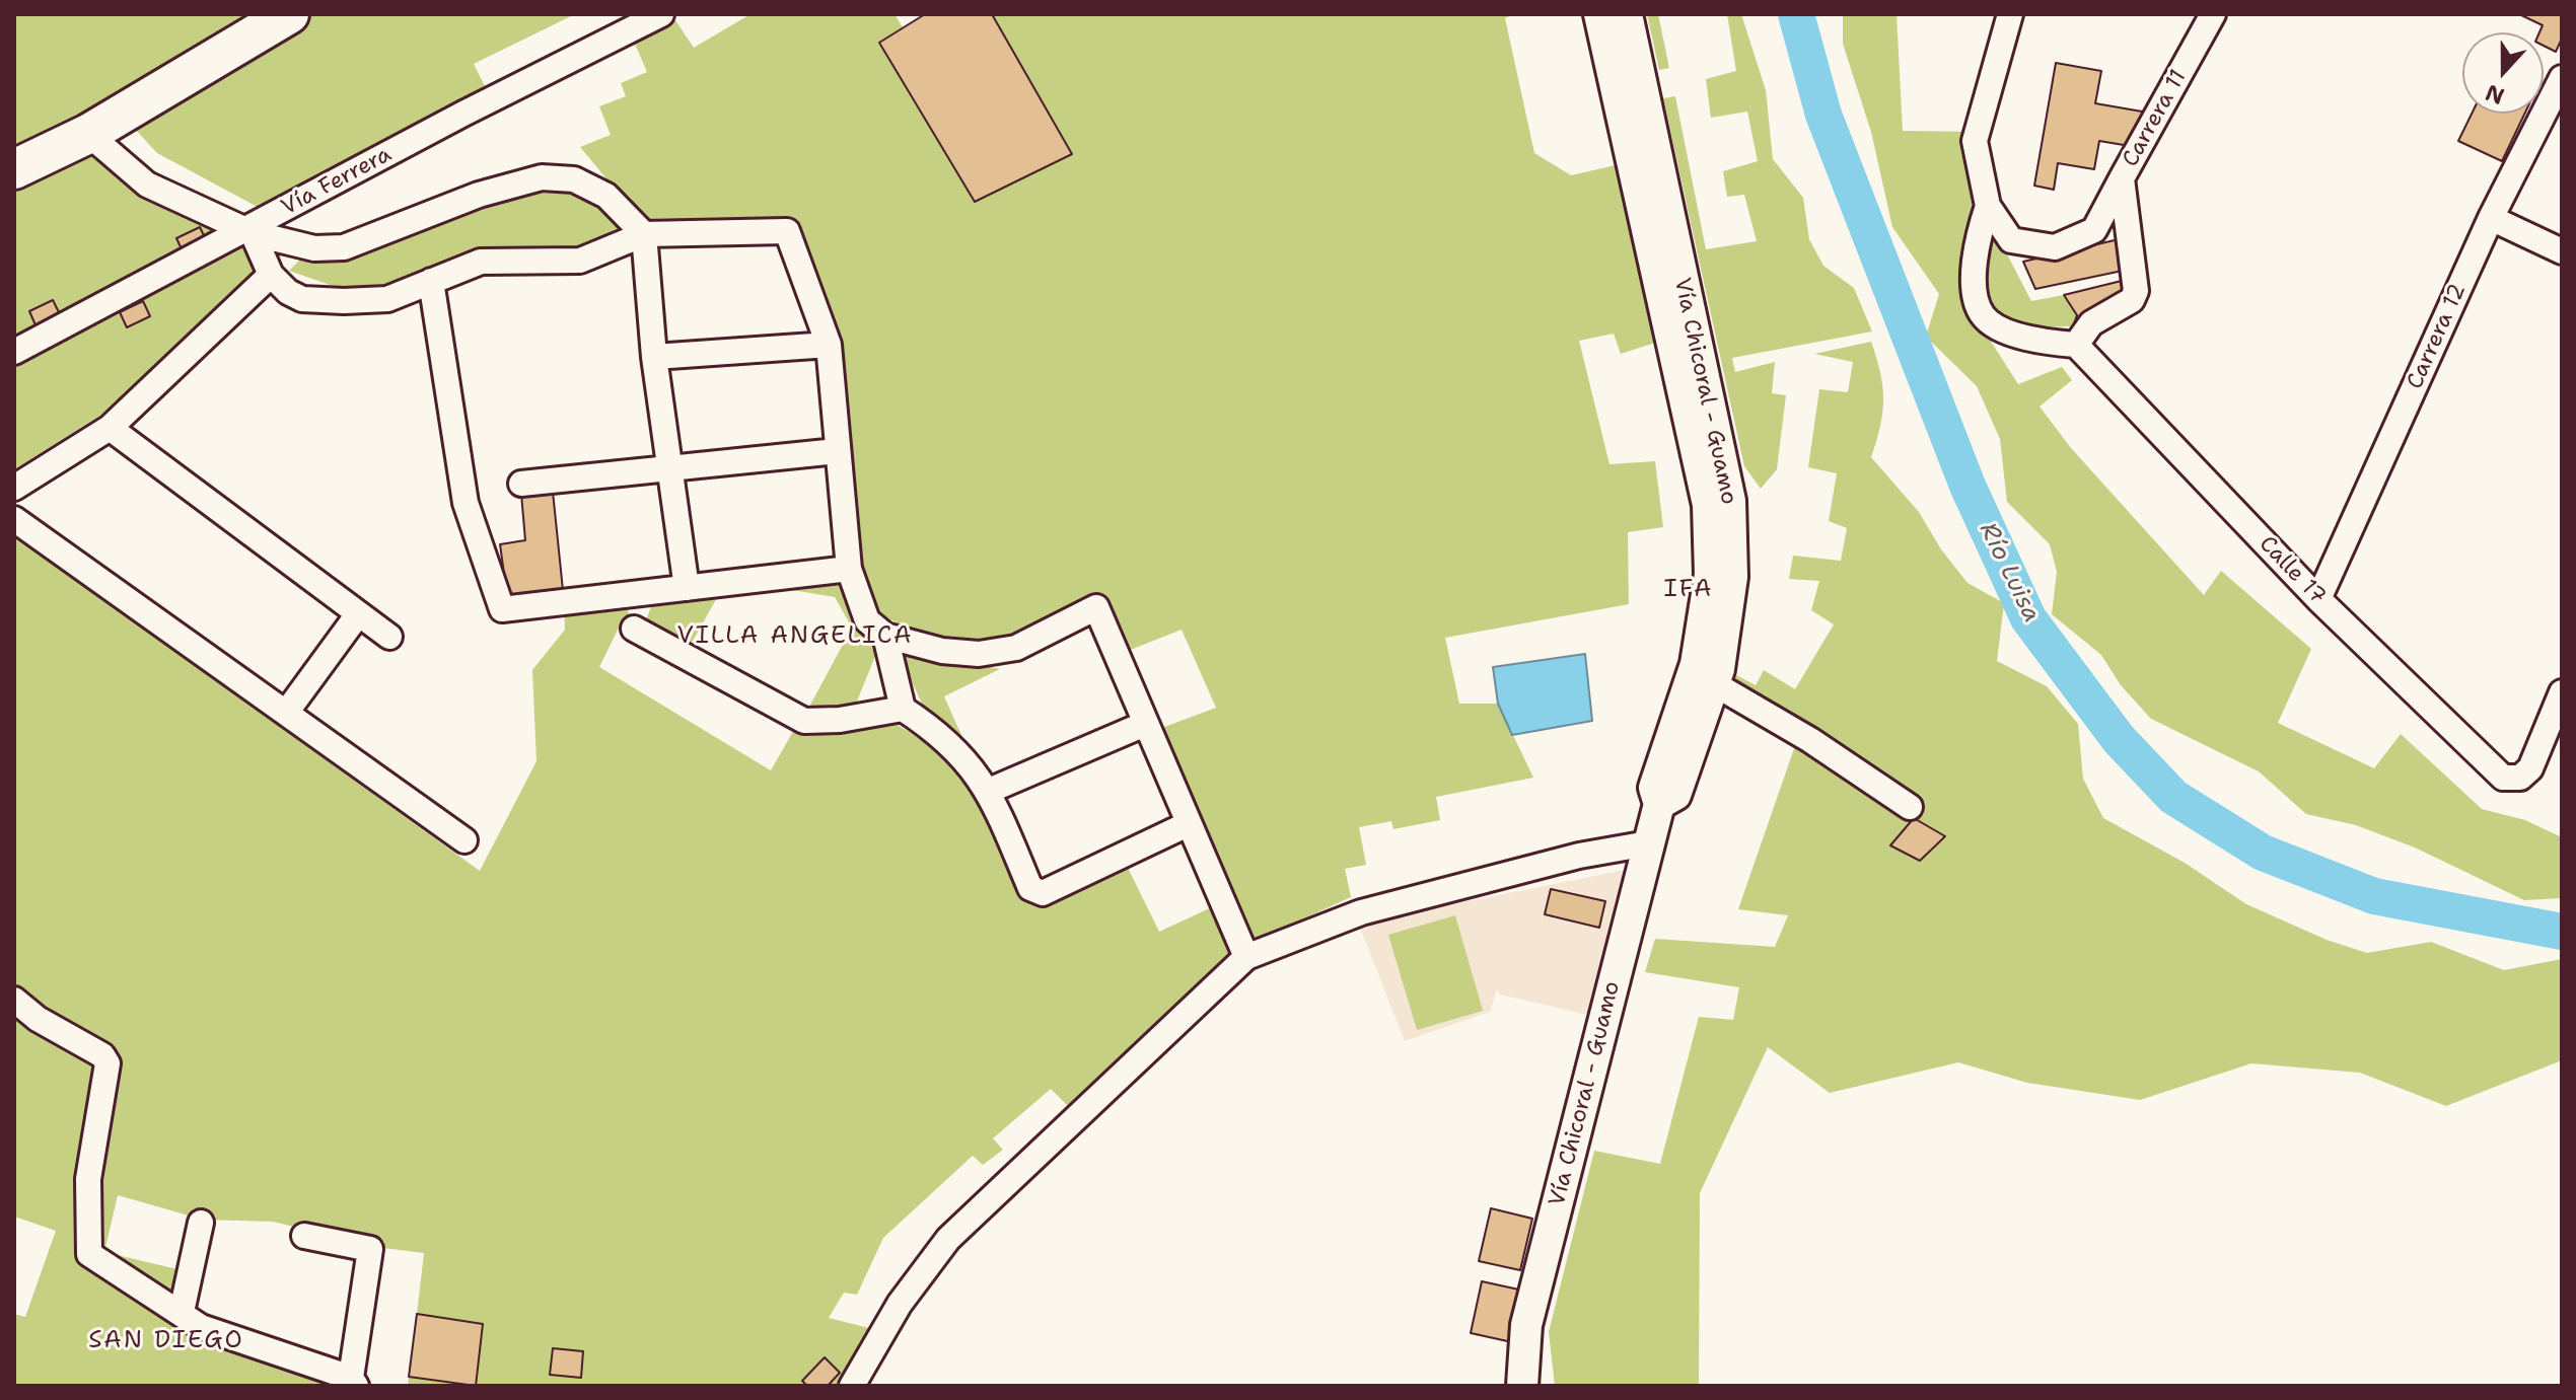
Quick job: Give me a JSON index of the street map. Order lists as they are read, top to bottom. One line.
{"streets":{"street":["Carrera 11","Vía Ferrera","Carrera 12","Vía Chicoral - Guamo","Calle 17"]},"crossings":[["Carrera 11","Calle 17"],["Carrera 12","Calle 17"]],"districts":["IFA","VILLA ANGELICA","SAN DIEGO"],"water":["Río Luisa"],"north":"bottom"}
